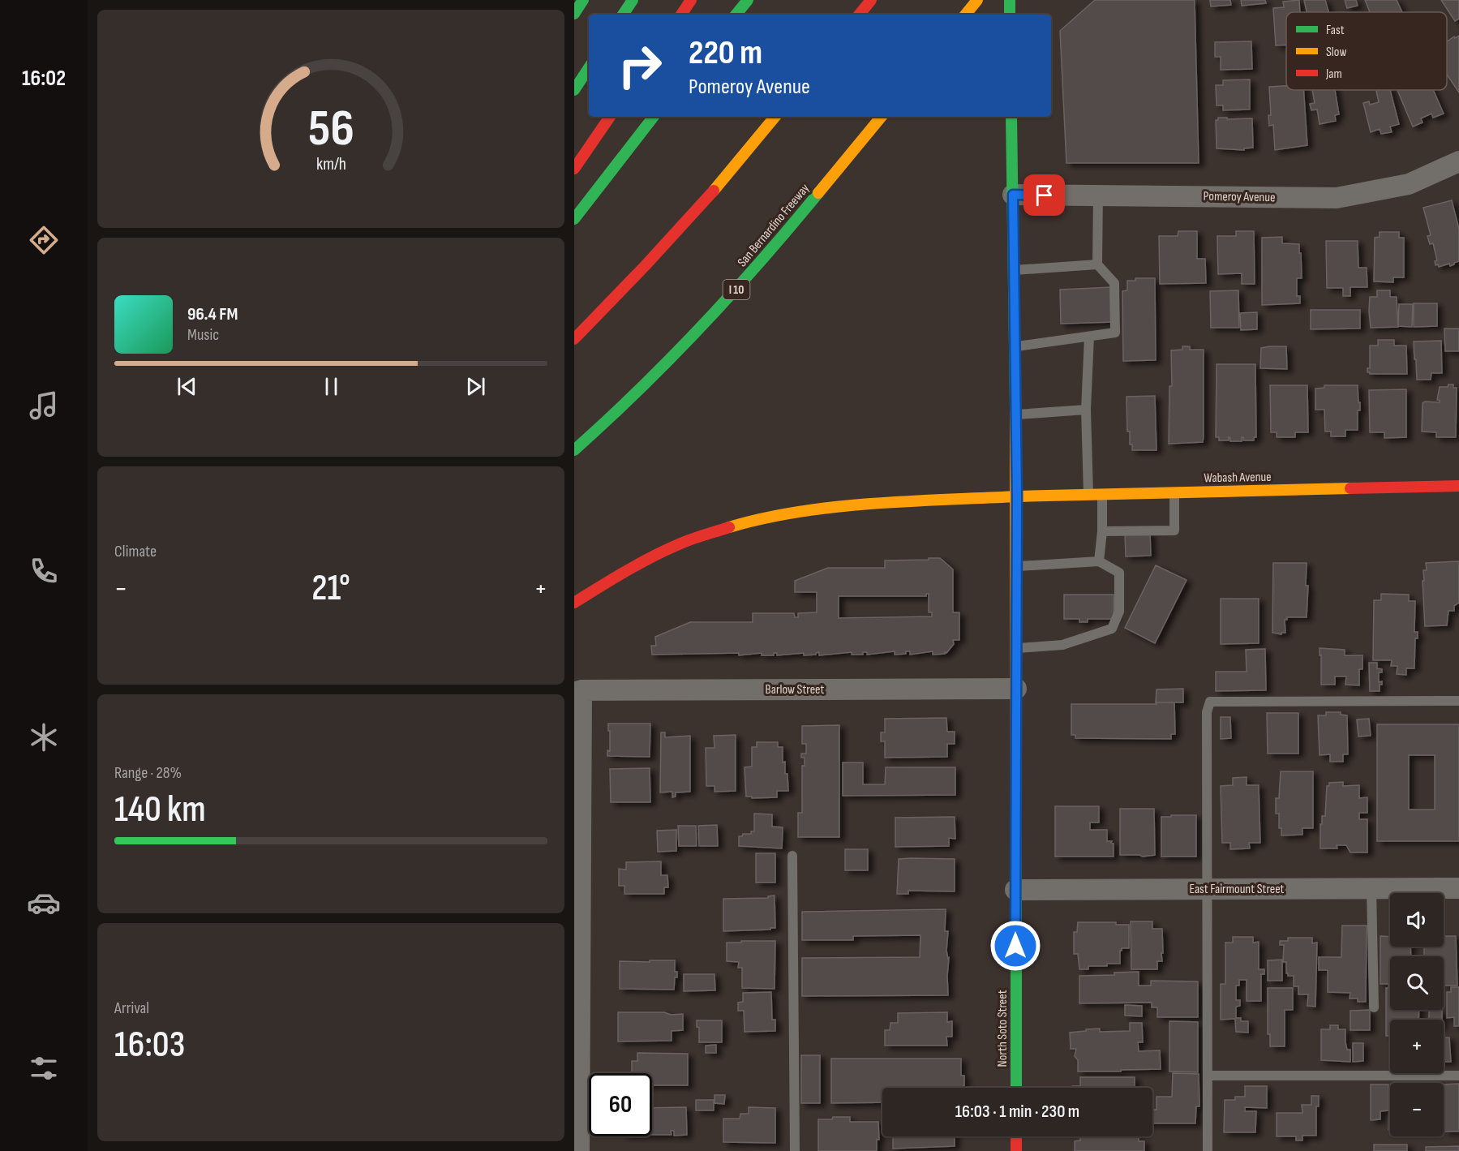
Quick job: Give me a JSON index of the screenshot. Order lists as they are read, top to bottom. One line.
{"streets":{"main road":["San Bernardino Freeway","I 10","Wabash Avenue","North Soto Street"],"street":["Pomeroy Avenue","Barlow Street","East Fairmount Street"]},"crossings":[["Pomeroy Avenue","North Soto Street"],["Wabash Avenue","North Soto Street"],["Barlow Street","North Soto Street"],["East Fairmount Street","North Soto Street"]],"legend":["Fast","Slow","Jam"],"page":{"tabs":"16:02","turn":["220 m","Pomeroy Avenue"],"song":["96.4 FM","Music"],"tile":["Climate",["Range · 28%","140 km"],["Arrival","16:03"]],"heat":["−","21°","+"],"map_buttons":["+","−"],"limit":"60","trip":"16:03 · 1 min · 230 m","gauge":["56","km/h"]}}
